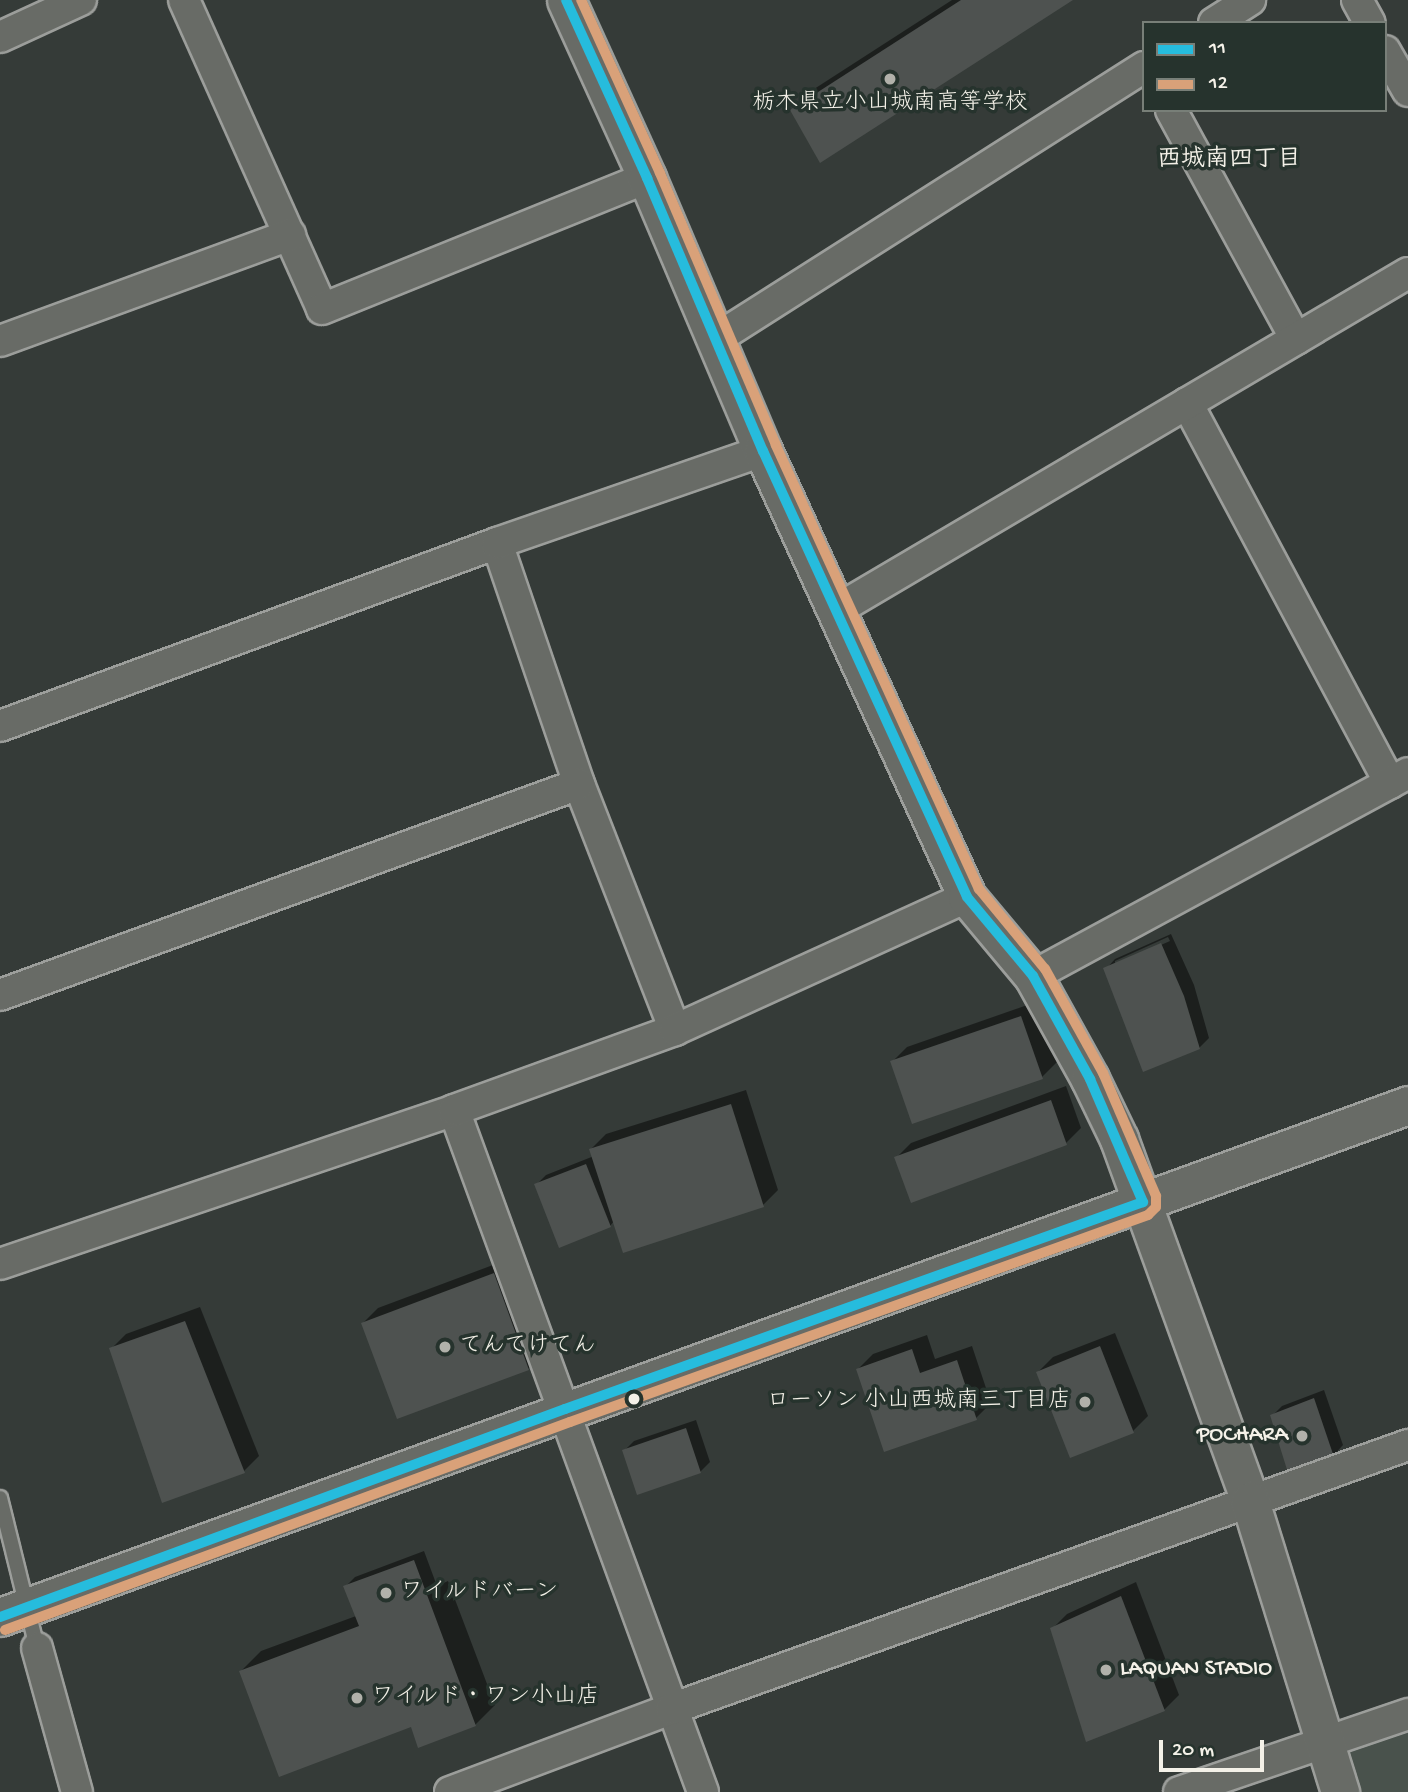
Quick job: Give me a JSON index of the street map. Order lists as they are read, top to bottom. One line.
{"districts":["西城南四丁目"],"places":["栃木県立小山城南高等学校","てんてけてん","ローソン 小山西城南三丁目店","POCHARA","ワイルドバーン","LAQUAN STADIO","ワイルド・ワン小山店"],"lines":["transit line 11","transit line 12"],"legend":["11","12"],"scale_bar":"20 m"}
